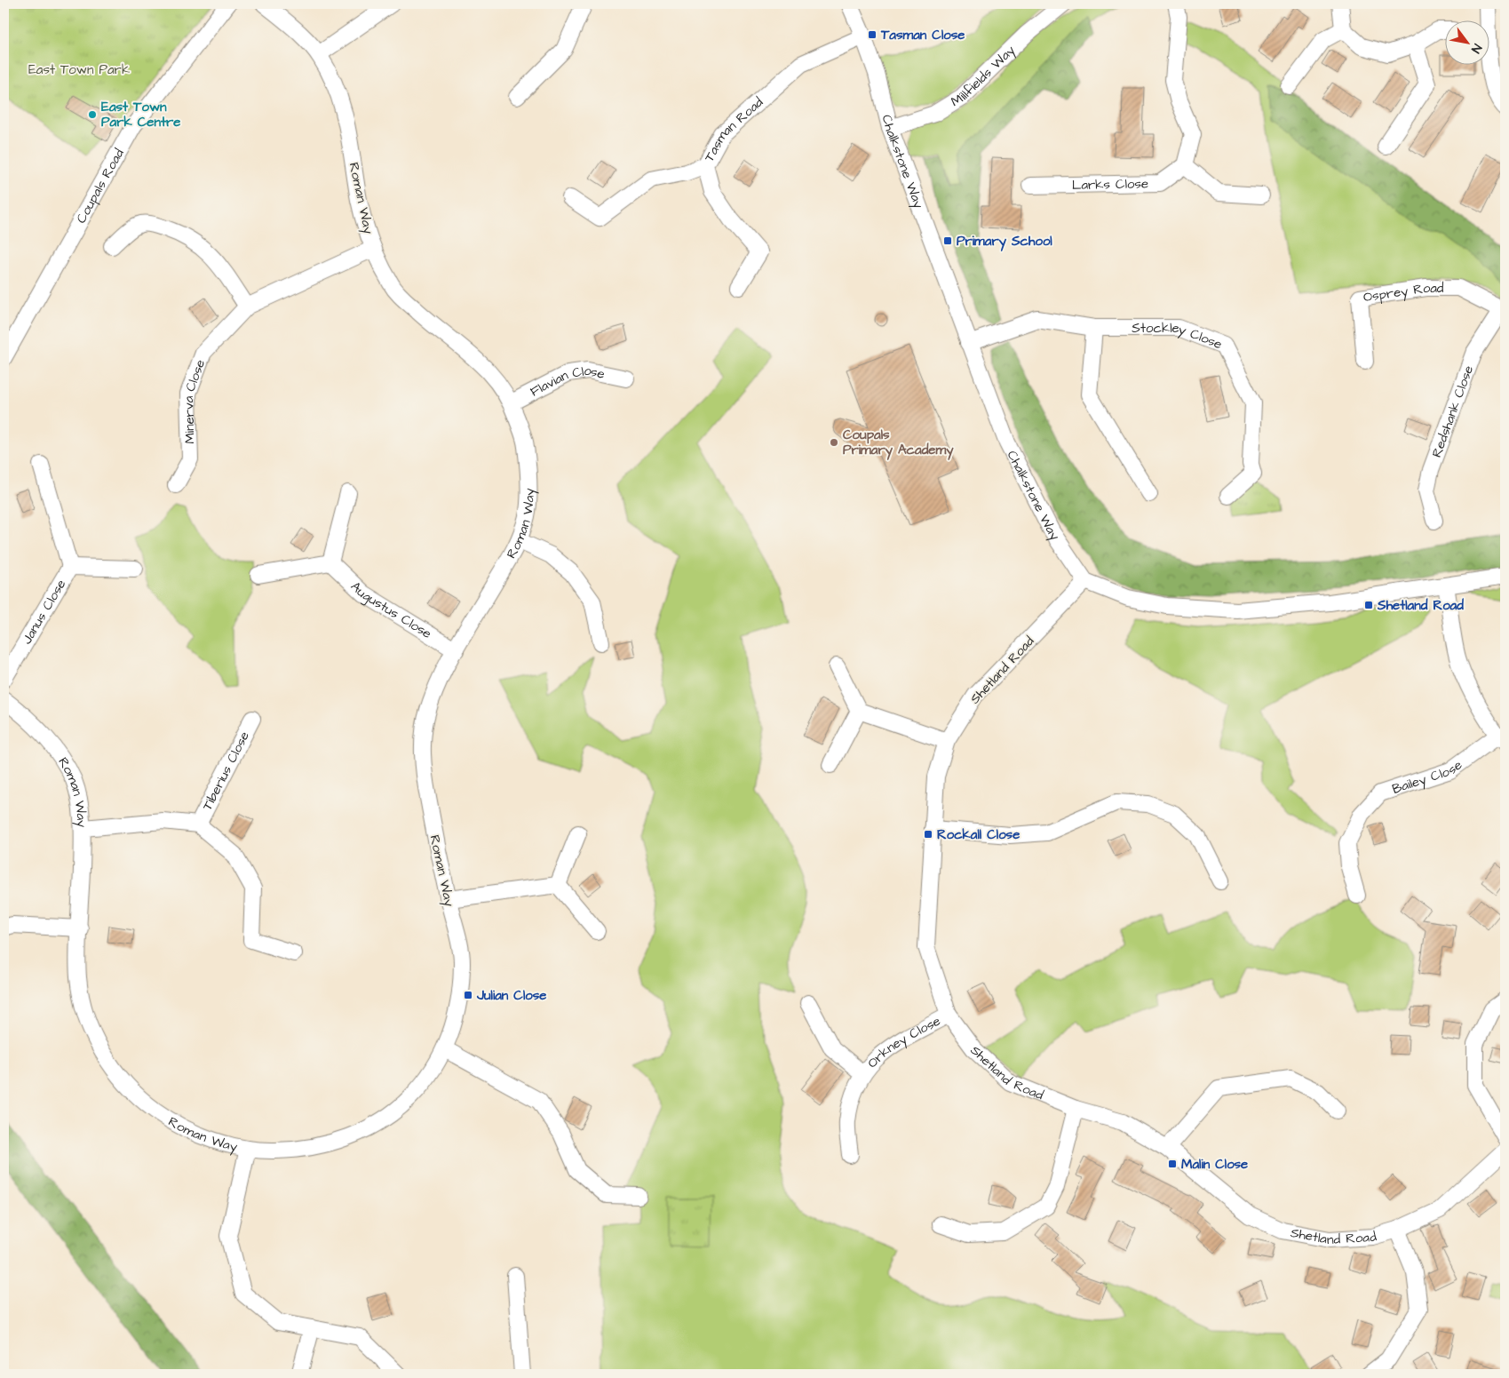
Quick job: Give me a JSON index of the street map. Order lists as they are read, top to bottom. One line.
{"streets":{"street":["Millfields Way","Tasman Road","Chalkstone Way","Larks Close","Coupals Road","Roman Way","Osprey Road","Stockley Close","Flavian Close","Minerva Close","Redshank Close","Augustus Close","Janus Close","Shetland Road","Tiberius Close","Bailey Close","Orkney Close"]},"crossings":[["Millfields Way","Chalkstone Way"],["Tasman Road","Chalkstone Way"],["Chalkstone Way","Stockley Close"],["Chalkstone Way","Shetland Road"],["Roman Way","Flavian Close"],["Roman Way","Minerva Close"],["Roman Way","Augustus Close"],["Roman Way","Tiberius Close"],["Osprey Road","Redshank Close"],["Shetland Road","Orkney Close"]],"parks":["East Town Park"],"places":{"transit":["Tasman Close","Primary School","Shetland Road","Rockall Close","Julian Close","Malin Close"],"other":["East Town Park Centre","Coupals Primary Academy"]},"north":"bottom right"}
